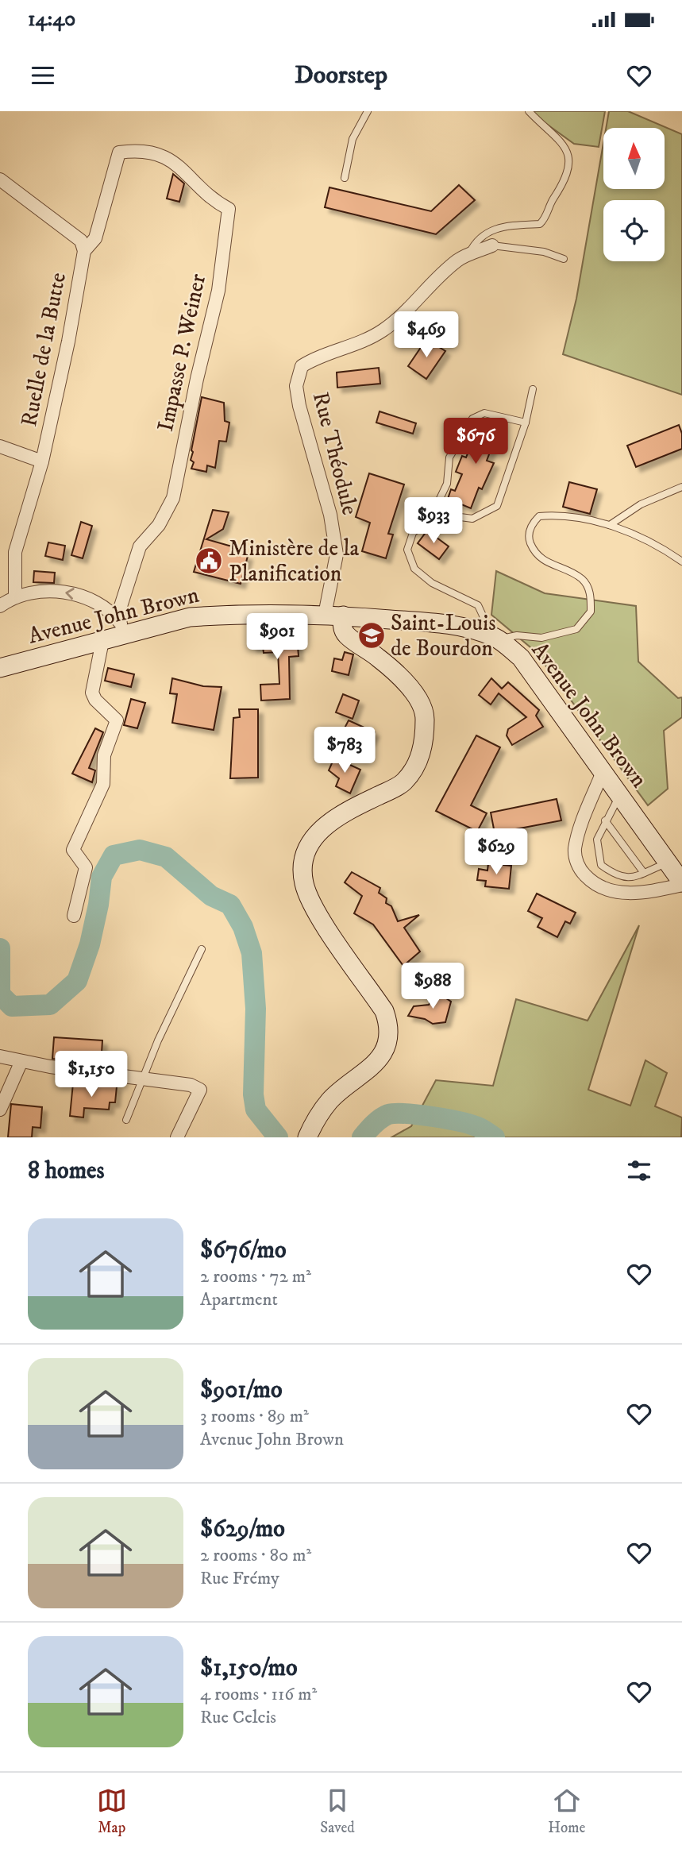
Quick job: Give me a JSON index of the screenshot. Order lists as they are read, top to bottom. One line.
{"streets":{"main road":["Avenue John Brown"],"street":["Ruelle de la Butte","Impasse P. Weiner","Rue Théodule"]},"crossings":[["Ruelle de la Butte","Impasse P. Weiner"],["Rue Théodule","Avenue John Brown"]],"places":{"public building":["Ministère de la Planification"],"school or university":["Saint-Louis de Bourdon"]},"north":"top","page":{"status":"14:40","header":"Doorstep","price":["$469","$676","$933","$901","$783","$629","$988","$1,150"],"heading":"8 homes","list":[{"name":"$676/mo","note":"2 rooms · 72 m² · Apartment"},{"name":"$901/mo","note":"3 rooms · 89 m² · Avenue John Brown"},{"name":"$629/mo","note":"2 rooms · 80 m² · Rue Frémy"},{"name":"$1,150/mo","note":"4 rooms · 116 m² · Rue Celcis"}],"tabs":["Map","Saved","Home"]}}
